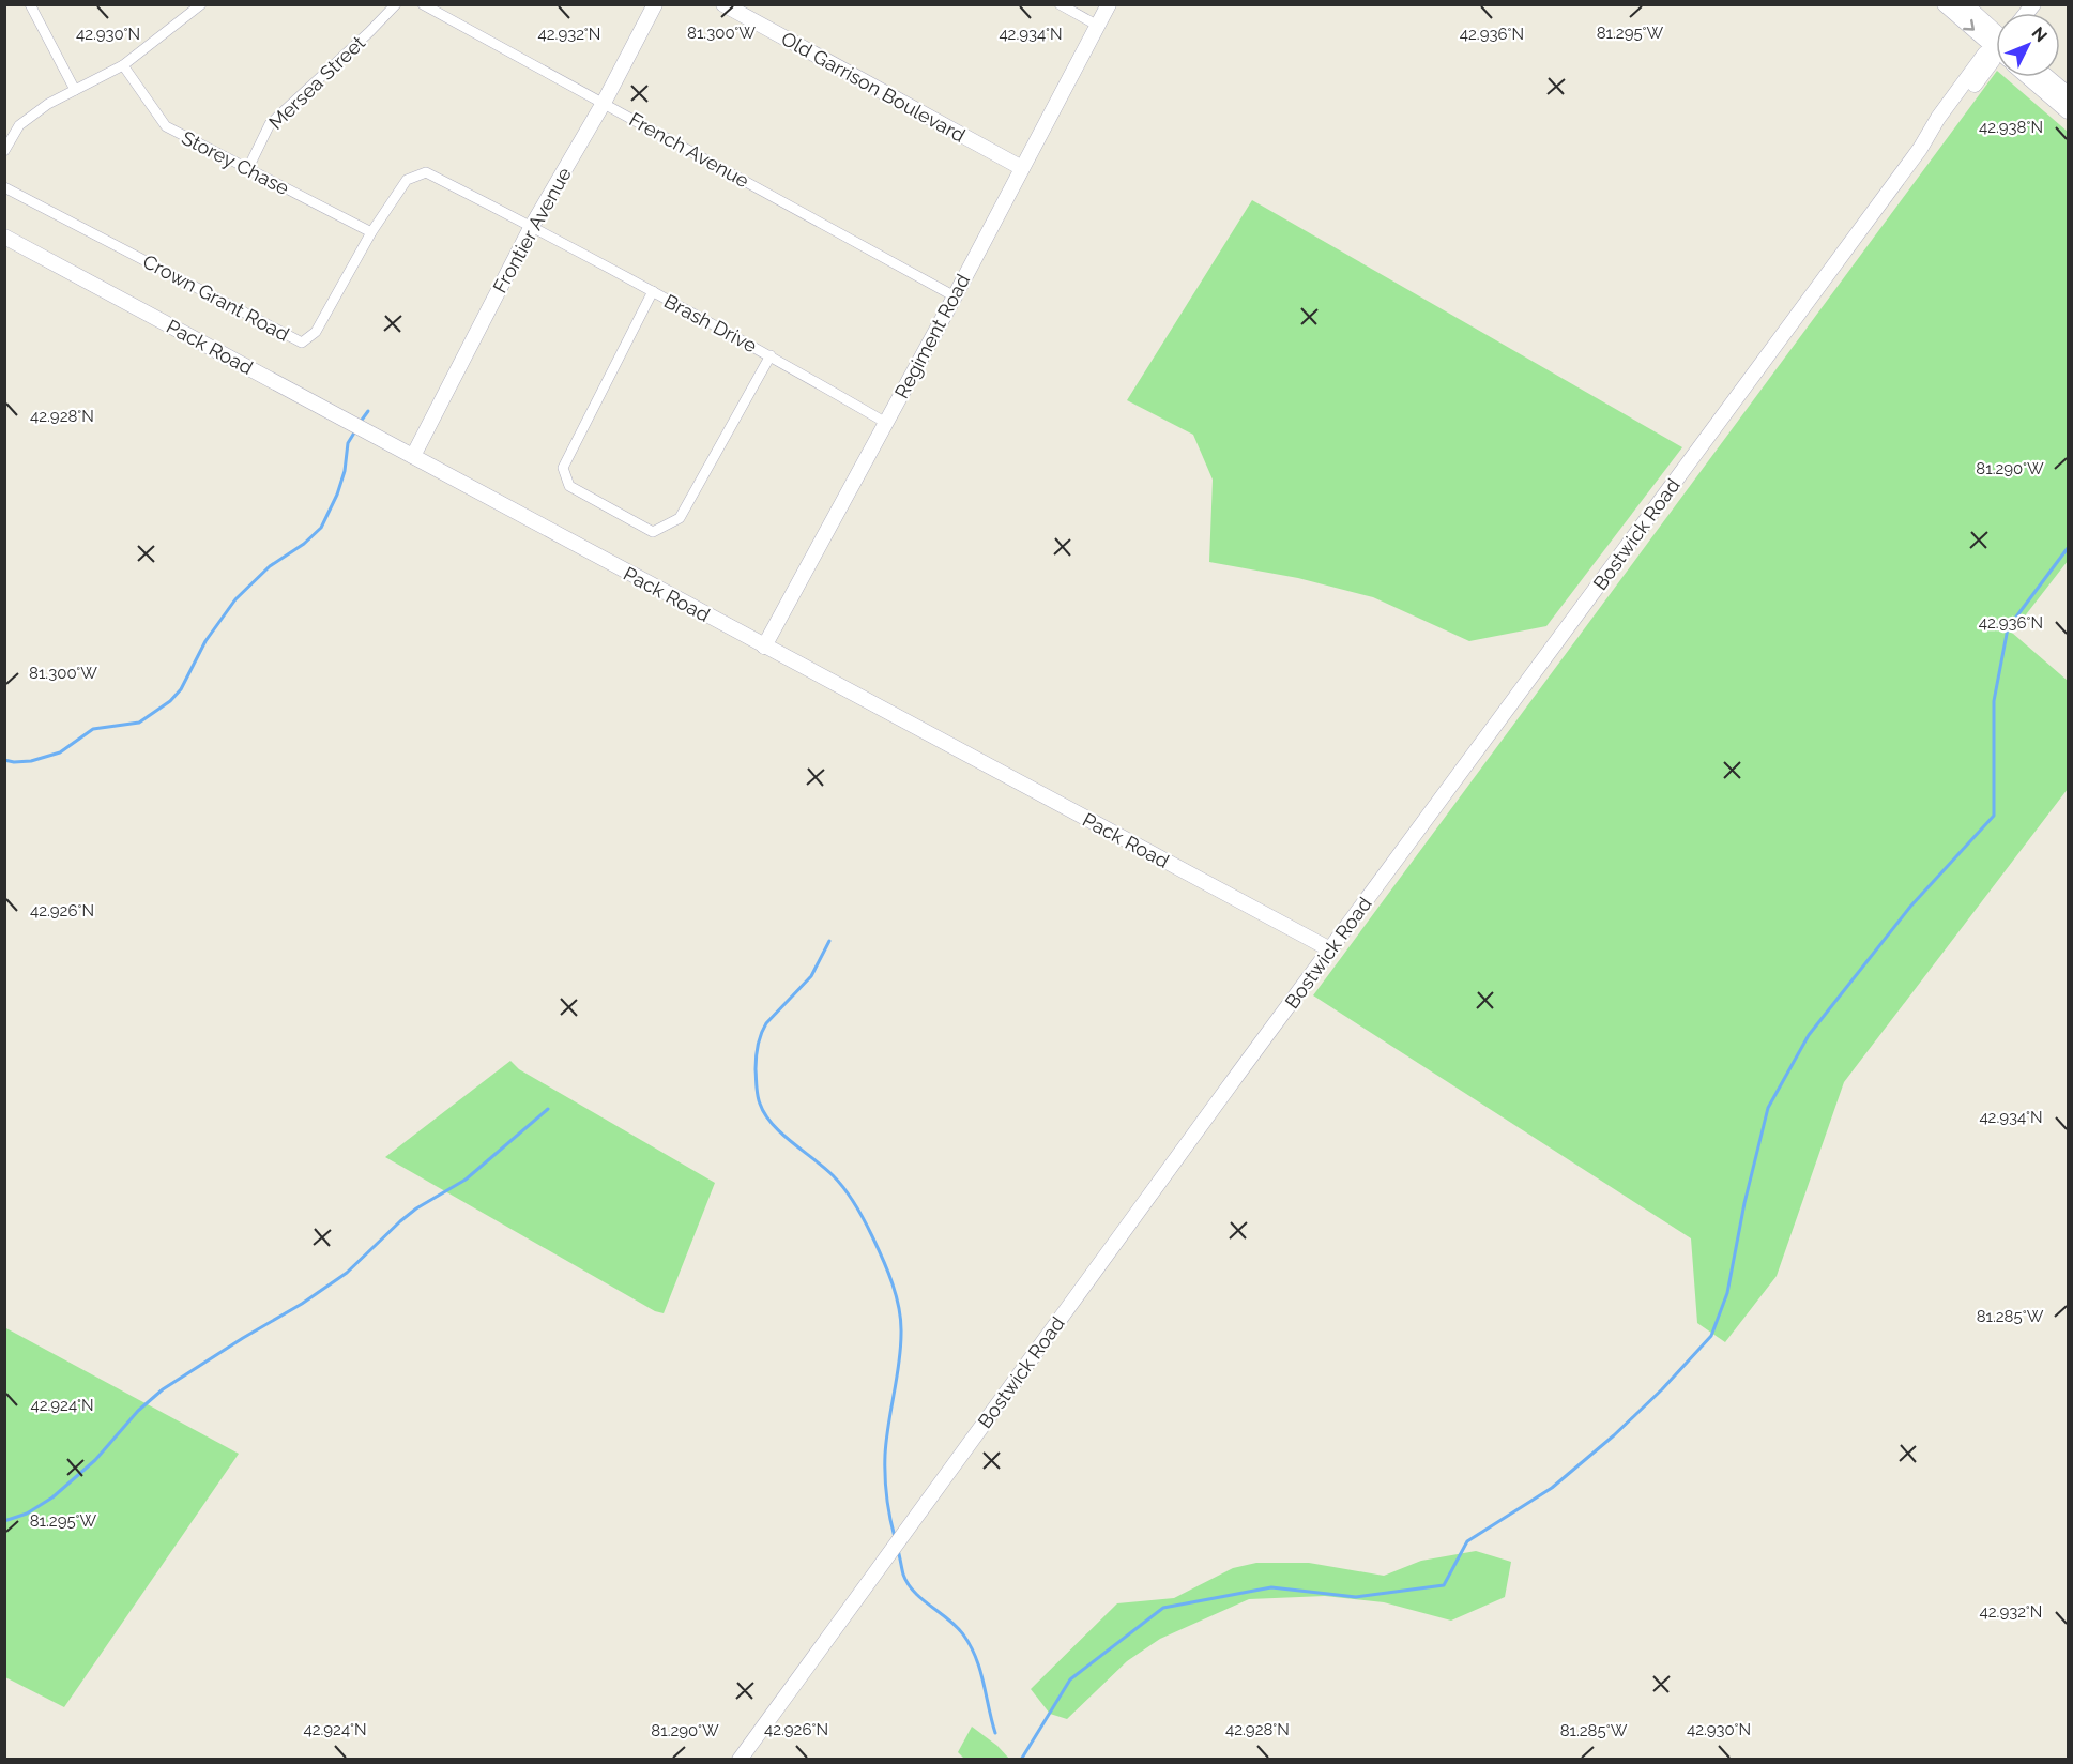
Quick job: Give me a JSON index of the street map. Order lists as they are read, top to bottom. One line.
{"streets":{"street":["Mersea Street","Old Garrison Boulevard","French Avenue","Storey Chase","Frontier Avenue","Crown Grant Road","Brash Drive","Regiment Road","Pack Road","Bostwick Road"]},"crossings":[["Mersea Street","Storey Chase"],["Old Garrison Boulevard","Regiment Road"],["French Avenue","Frontier Avenue"],["French Avenue","Regiment Road"],["Storey Chase","Crown Grant Road"],["Frontier Avenue","Crown Grant Road"],["Frontier Avenue","Brash Drive"],["Frontier Avenue","Pack Road"],["Crown Grant Road","Brash Drive"],["Brash Drive","Regiment Road"],["Regiment Road","Pack Road"],["Pack Road","Bostwick Road"]],"north":"top right","coordinates":["81.300°W","81.295°W","42.930°N","42.932°N","42.934°N","42.936°N","42.938°N","42.928°N","81.290°W","42.926°N","81.285°W","42.924°N"]}
